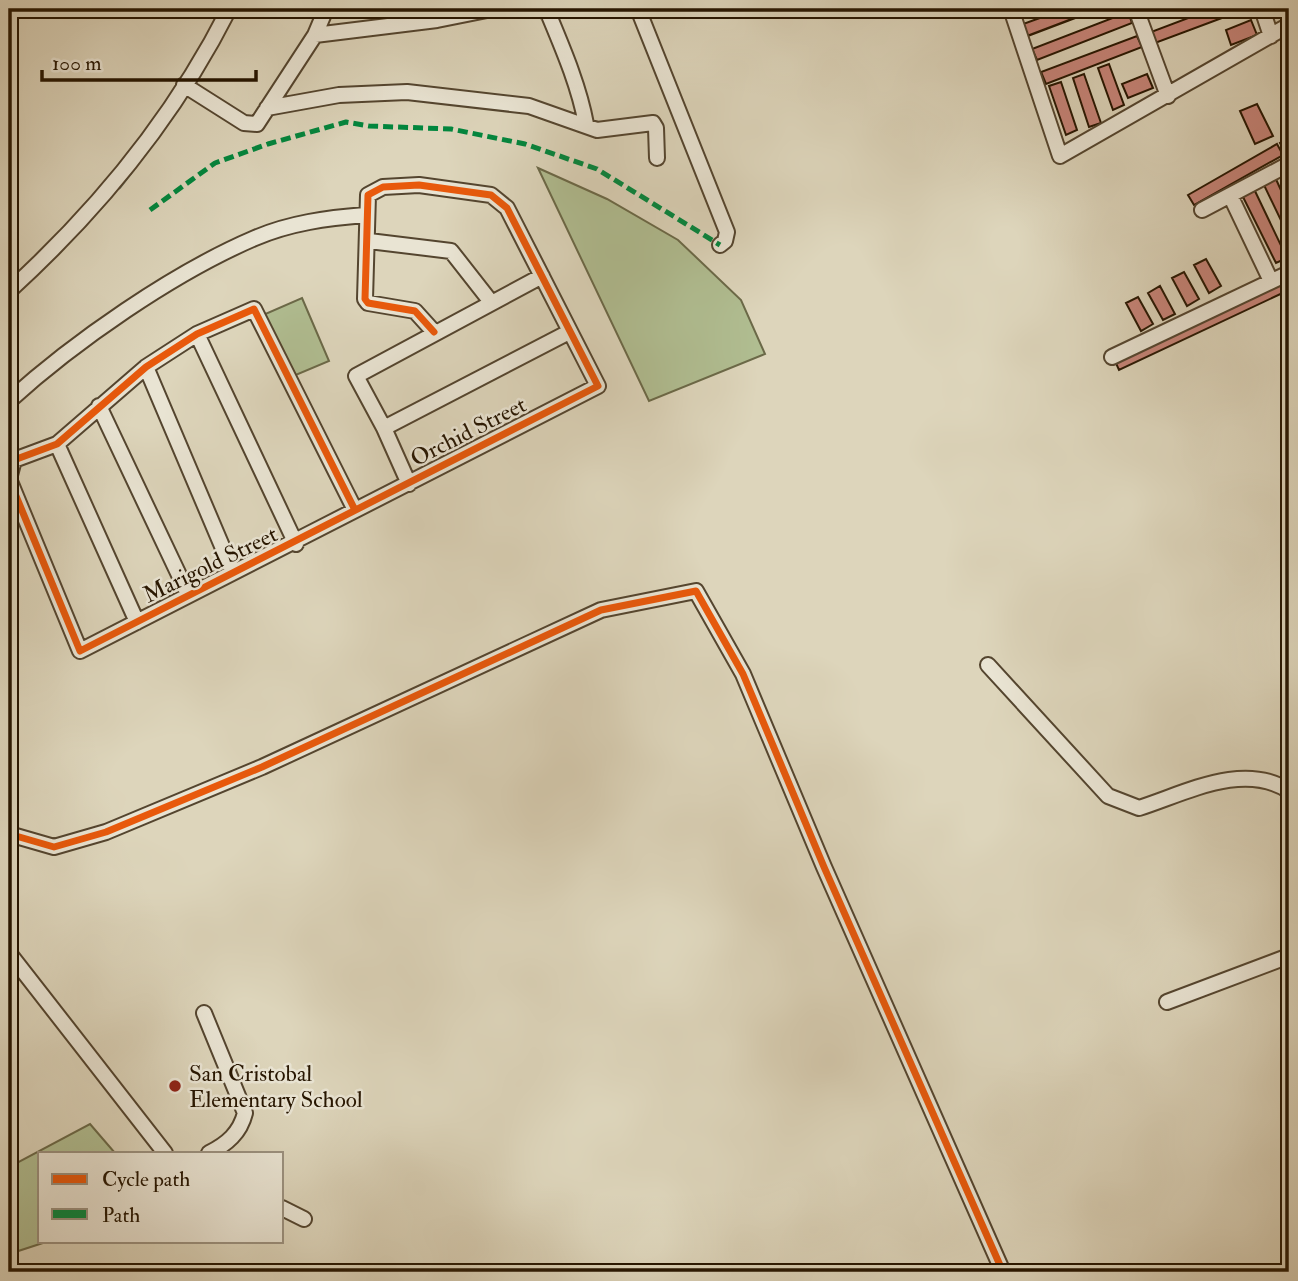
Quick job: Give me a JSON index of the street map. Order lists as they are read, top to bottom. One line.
{"streets":{"street":["Orchid Street","Marigold Street"]},"crossings":[["Orchid Street","Marigold Street"]],"places":["San Cristobal Elementary School"],"legend":["Cycle path","Path"],"scale_bar":"100 m"}
